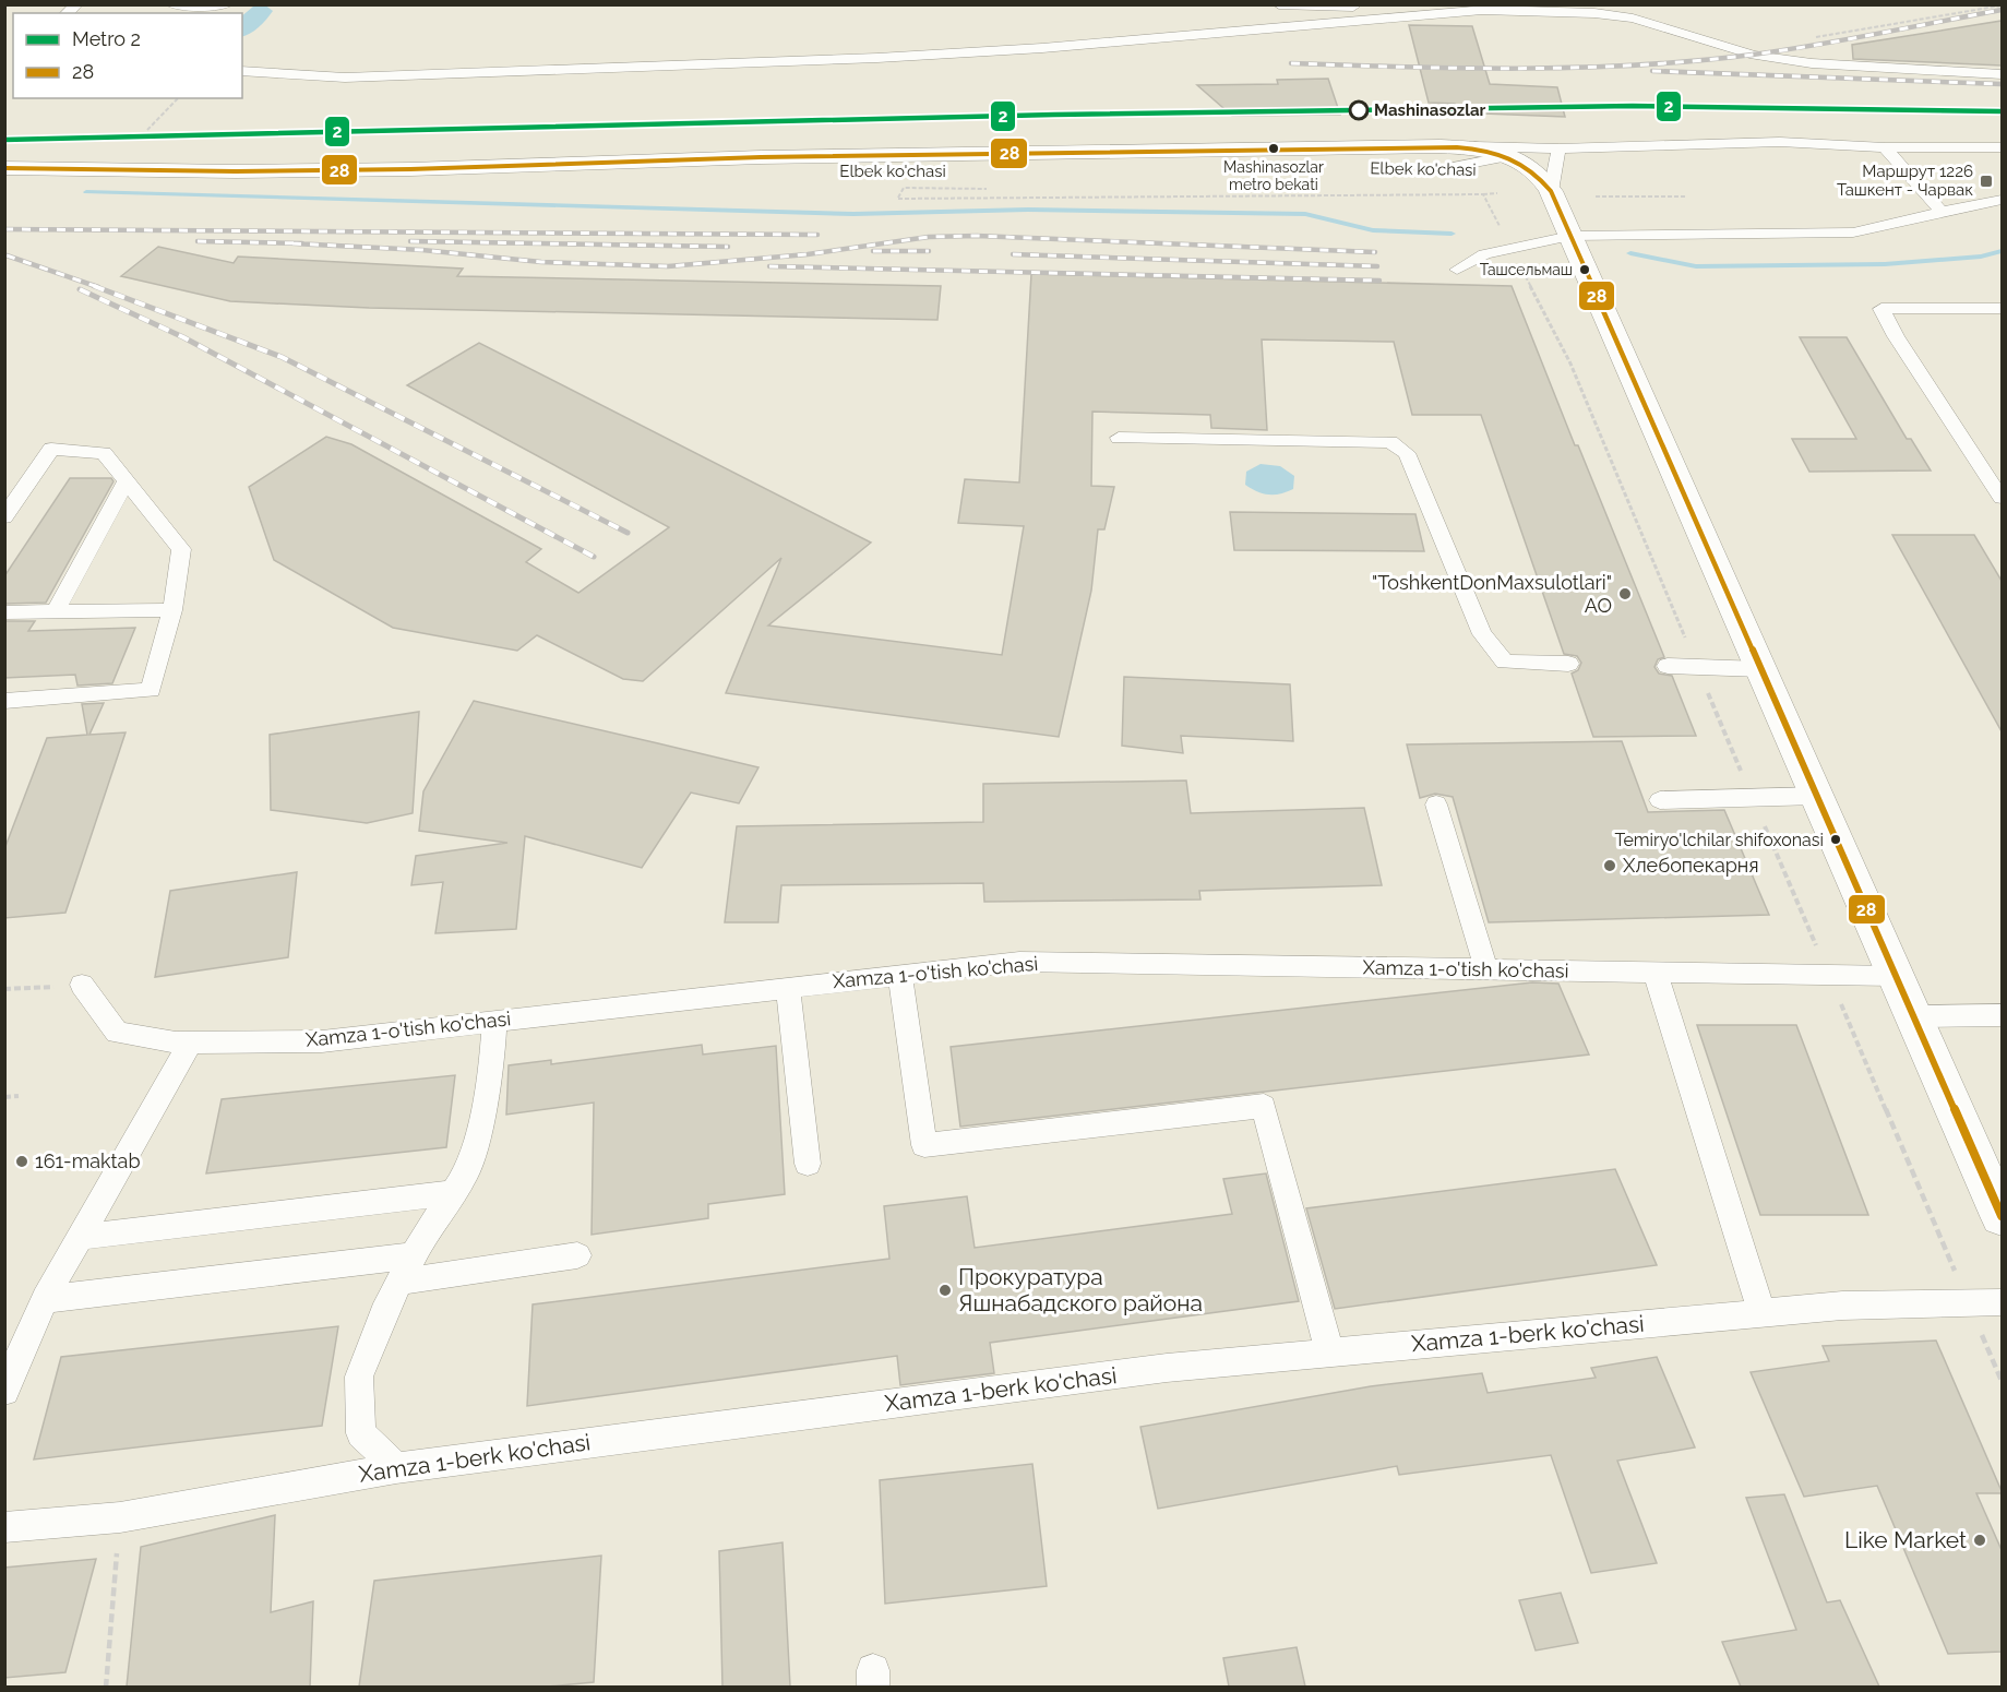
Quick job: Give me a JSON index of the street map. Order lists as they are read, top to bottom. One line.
{"streets":{"main road":["Elbek ko'chasi"],"lane":["Xamza 1-o'tish ko'chasi","Xamza 1-berk ko'chasi"]},"places":{"other":["Mashinasozlar","Mashinasozlar metro bekati","Ташсельмаш","\"ToshkentDonMaxsulotlari\" AO","Temiryo'lchilar shifoxonasi","Хлебопекарня","161-maktab","Прокуратура Яшнабадского района","Like Market"],"transit":["Маршрут 1226 Ташкент - Чарвак"]},"lines":["metro line 2","transit line 28"],"legend":["Metro 2","28"]}
